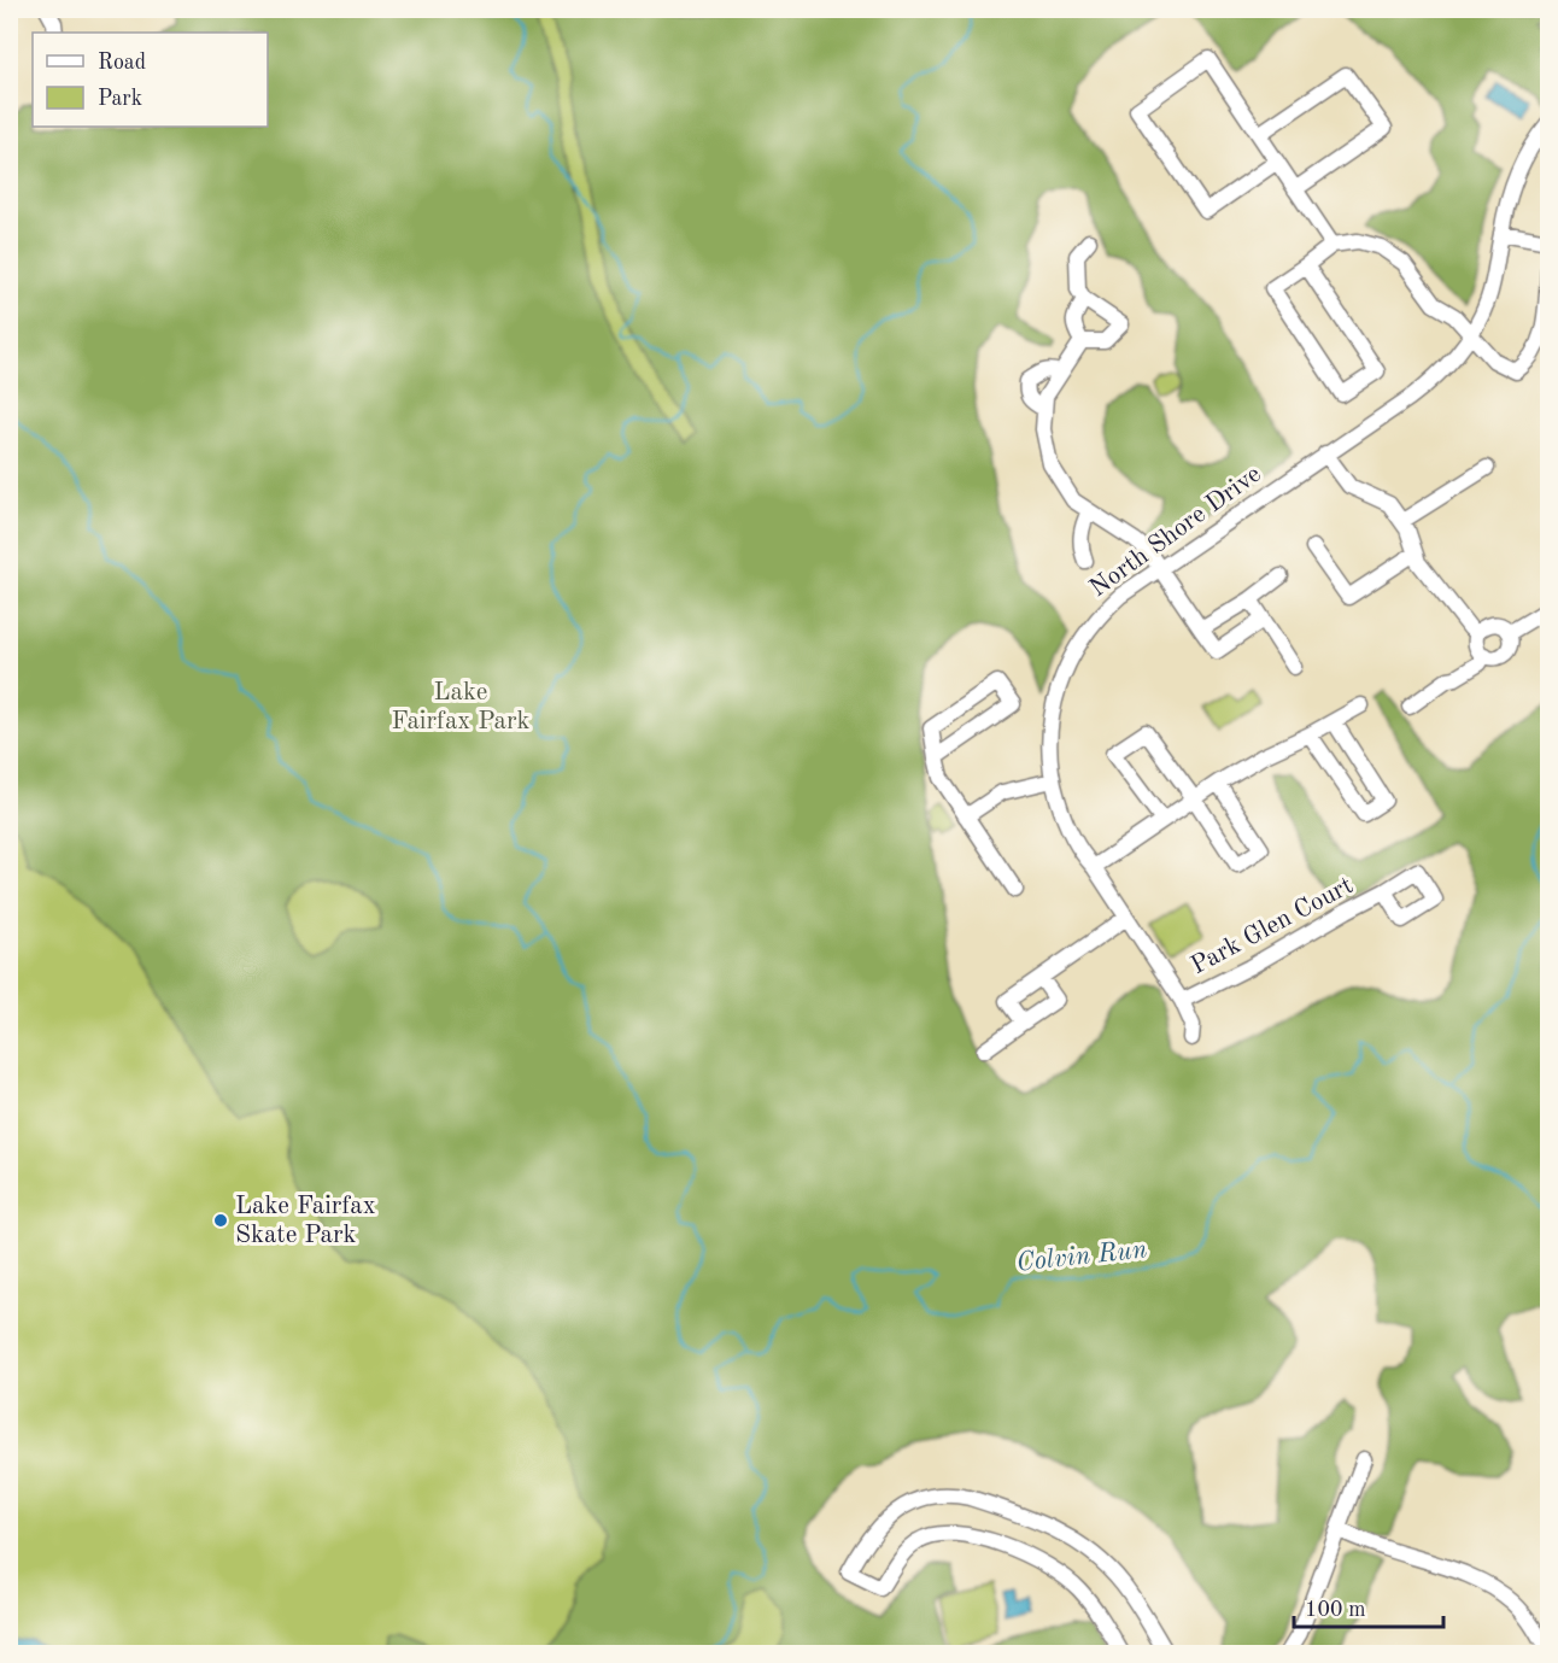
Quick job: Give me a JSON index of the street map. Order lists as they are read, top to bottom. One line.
{"streets":{"street":["North Shore Drive","Park Glen Court"]},"crossings":[["North Shore Drive","Park Glen Court"]],"water":["Colvin Run"],"parks":["Lake Fairfax Park"],"places":["Lake Fairfax Skate Park"],"legend":["Road","Park"],"scale_bar":"100 m"}
